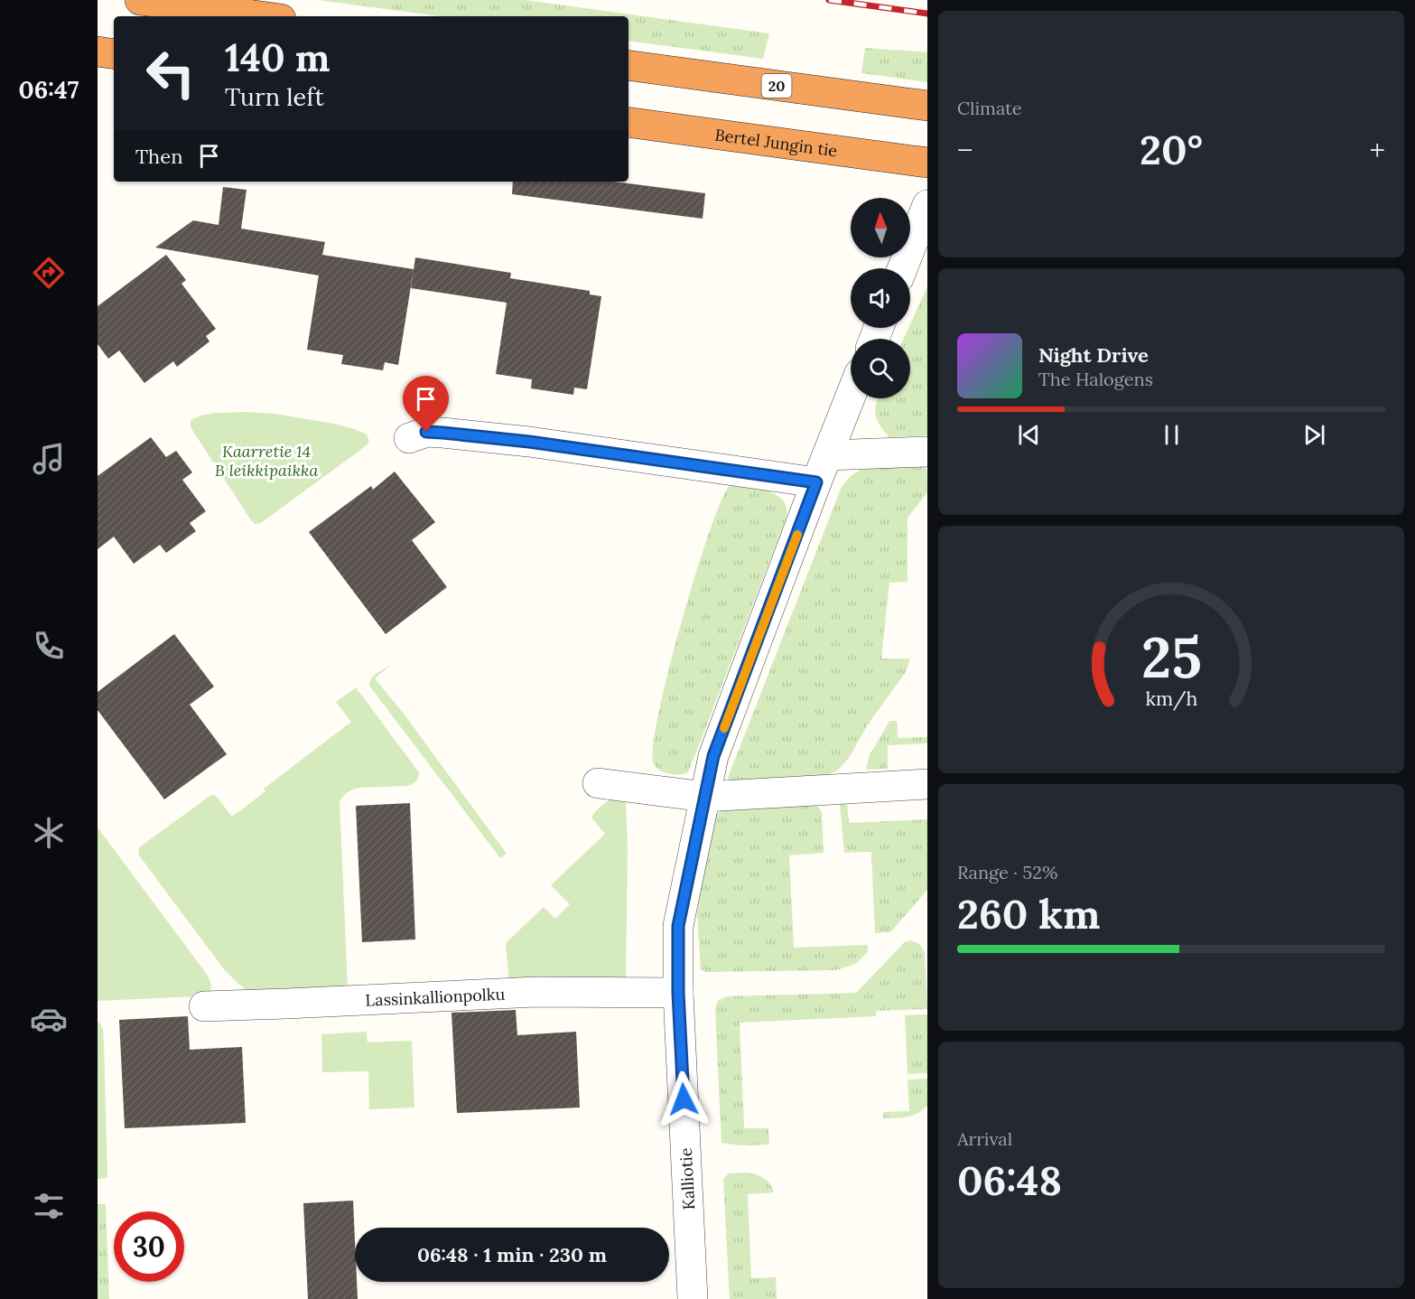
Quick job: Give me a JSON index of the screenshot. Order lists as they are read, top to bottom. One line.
{"streets":{"highway":["20","Bertel Jungin tie"],"street":["Lassinkallionpolku","Kalliotie"]},"crossings":[["Lassinkallionpolku","Kalliotie"]],"parks":["Kaarretie 14 B leikkipaikka"],"north":"top","page":{"tabs":"06:47","tile":["Climate",["Range · 52%","260 km"],["Arrival","06:48"]],"turn":["140 m","Turn left"],"heat":["−","20°","+"],"then":"Then","song":["Night Drive","The Halogens"],"limit":"30","trip":"06:48 · 1 min · 230 m","gauge":["25","km/h"]}}
